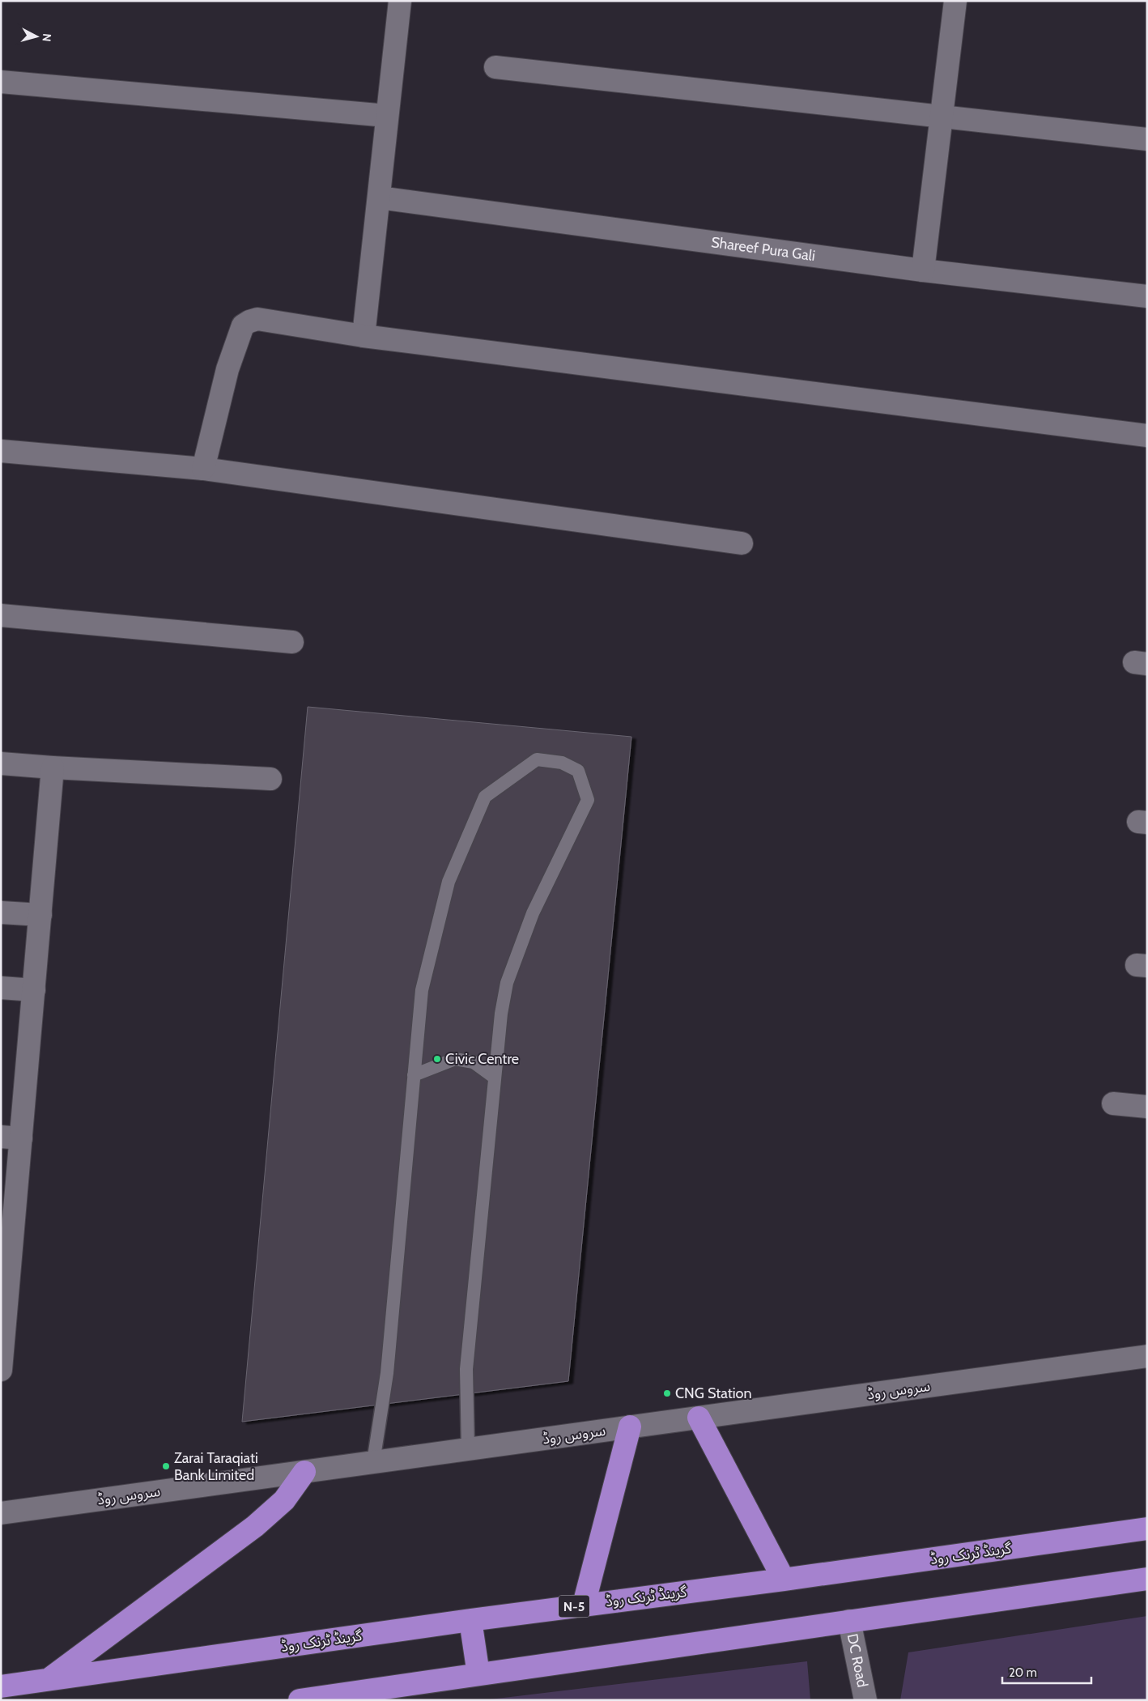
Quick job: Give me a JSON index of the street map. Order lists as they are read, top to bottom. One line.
{"streets":{"highway":["گرینڈ ٹرنک روڈ","N-5"],"street":["Shareef Pura Gali","سروس روڈ","DC Road"]},"places":["Civic Centre","CNG Station","Zarai Taraqiati Bank Limited"],"scale_bar":"20 m","north":"right"}
